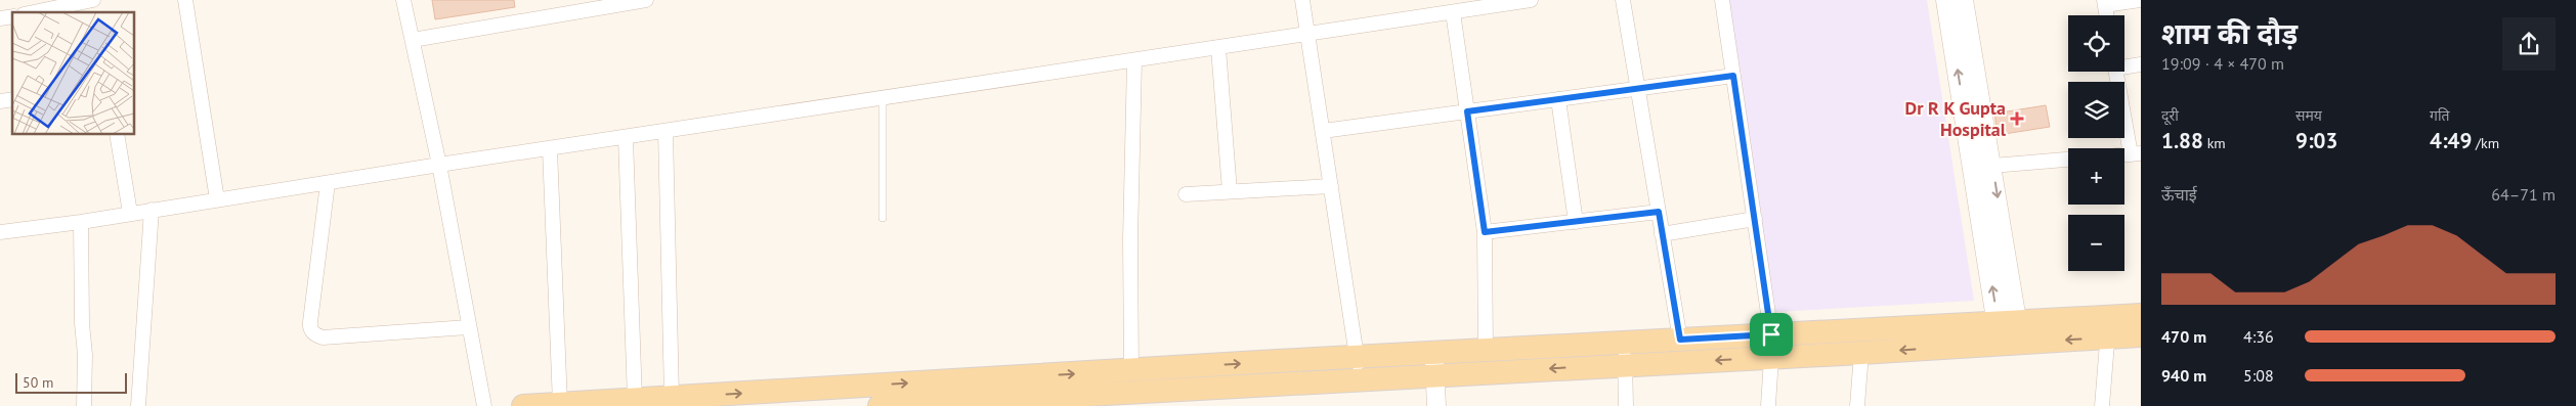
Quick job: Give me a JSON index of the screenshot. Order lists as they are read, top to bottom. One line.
{"places":{"health":["Dr R K Gupta Hospital"]},"scale_bar":"50 m","page":{"heading":["शाम की दौड़","19:09 · 4 × 470 m"],"map_buttons":["+","−"],"stats":[["दूरी","1.88 km"],["समय","9:03"],["गति","4:49 /km"]],"chart":["ऊँचाई","64–71 m"],"list":[{"name":"470 m","note":"4:36"},{"name":"940 m","note":"5:08"}],"scale":"50 m"}}
